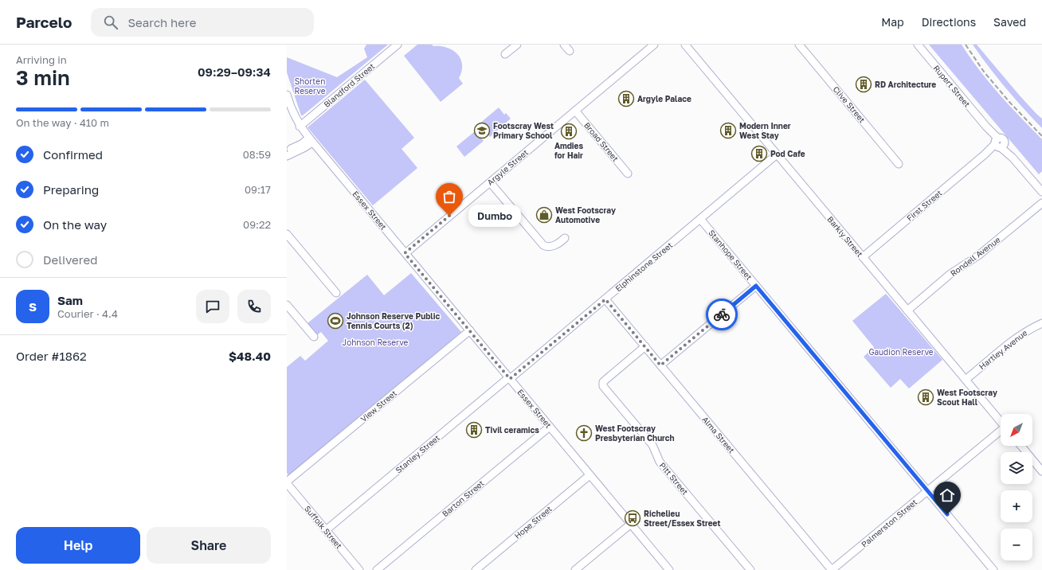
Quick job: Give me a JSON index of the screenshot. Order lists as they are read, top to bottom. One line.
{"streets":{"street":["Blandford Street","Rupert Street","Clive Street","Broad Street","Argyle Street","First Street","Essex Street","Barkly Street","Stanhope Street","Rondell Avenue","Elphinstone Street","Hartley Avenue","View Street","Alma Street","Stanley Street","Pitt Street","Barton Street","Hope Street","Palmerston Street","Suffolk Street"]},"crossings":[["Blandford Street","Essex Street"],["Rupert Street","First Street"],["Broad Street","Argyle Street"],["Argyle Street","Essex Street"],["First Street","Barkly Street"],["Essex Street","Elphinstone Street"],["Essex Street","View Street"],["Essex Street","Stanley Street"],["Essex Street","Barton Street"],["Essex Street","Hope Street"],["Barkly Street","Rondell Avenue"],["Barkly Street","Elphinstone Street"],["Barkly Street","Hartley Avenue"],["Stanhope Street","Elphinstone Street"],["Stanhope Street","Palmerston Street"],["Elphinstone Street","Alma Street"],["Elphinstone Street","Stanley Street"],["View Street","Suffolk Street"],["Alma Street","Pitt Street"],["Alma Street","Palmerston Street"],["Stanley Street","Suffolk Street"]],"parks":["Shorten Reserve","Johnson Reserve","Gaudion Reserve"],"places":{"building":["RD Architecture","Argyle Palace","Modern Inner West Stay","Amdies for Hair","Pod Cafe","West Footscray Scout Hall","Tivil ceramics"],"school or university":["Footscray West Primary School"],"shop":["West Footscray Automotive"],"other":["Dumbo"],"sports":["Johnson Reserve Public Tennis Courts (2)"],"church":["West Footscray Presbyterian Church"],"bus stop":["Richelieu Street/Essex Street"]},"north":"bottom left","page":{"header":"Parcelo","search":"Search here","nav":["Map","Directions","Saved"],"heading":["3 min","Arriving in","09:29–09:34"],"panel":["Sam","Courier · 4.4","Order #1862","$48.40"],"bar":"On the way · 410 m","list":[["Confirmed","08:59"],["Preparing","09:17"],["On the way","09:22"],"Delivered"],"bubble":"Dumbo","round":"S","map_buttons":["+","−"],"buttons":["Help","Share"]}}
